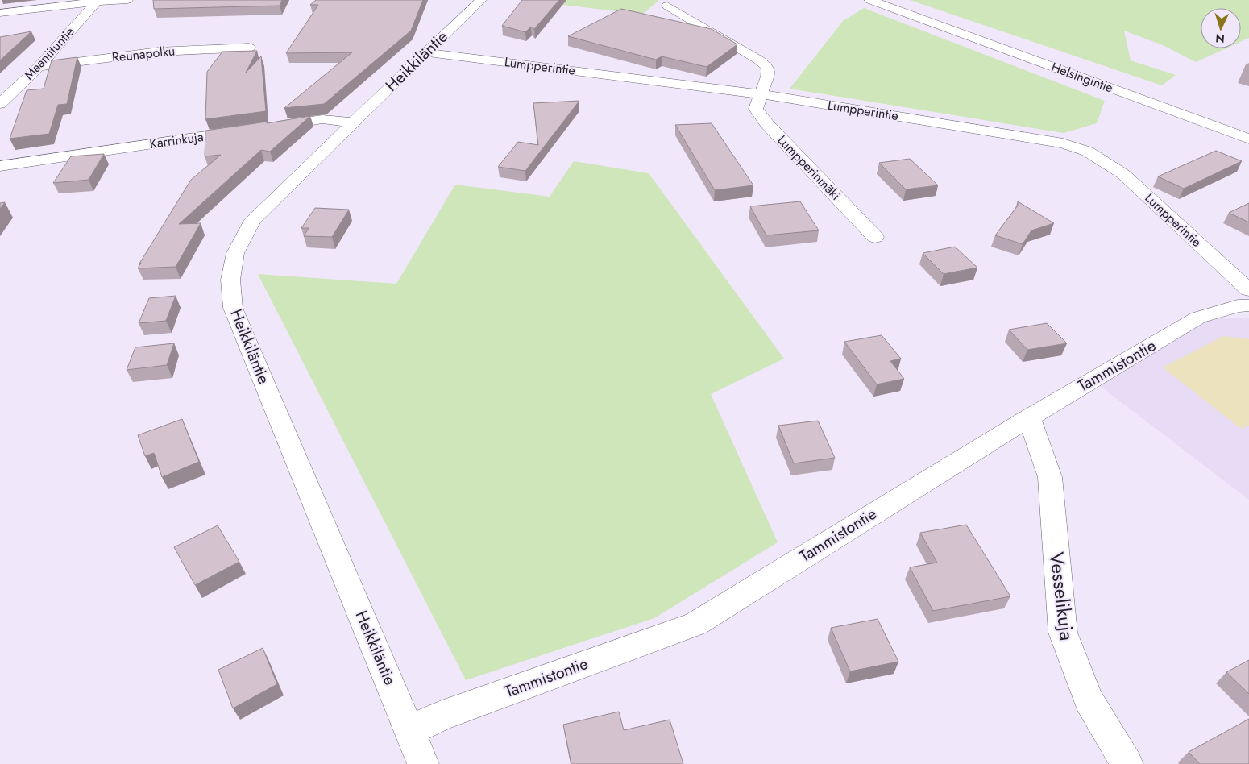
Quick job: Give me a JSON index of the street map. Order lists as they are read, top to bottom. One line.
{"streets":{"street":["Maaniituntie","Reunapolku","Heikkiläntie","Lumpperintie","Helsingintie","Karrinkuja","Lumpperinmäki","Tammistontie","Vesselikuja"]},"crossings":[["Maaniituntie","Reunapolku"],["Heikkiläntie","Lumpperintie"],["Heikkiläntie","Tammistontie"],["Lumpperintie","Lumpperinmäki"],["Tammistontie","Vesselikuja"]],"north":"bottom"}
